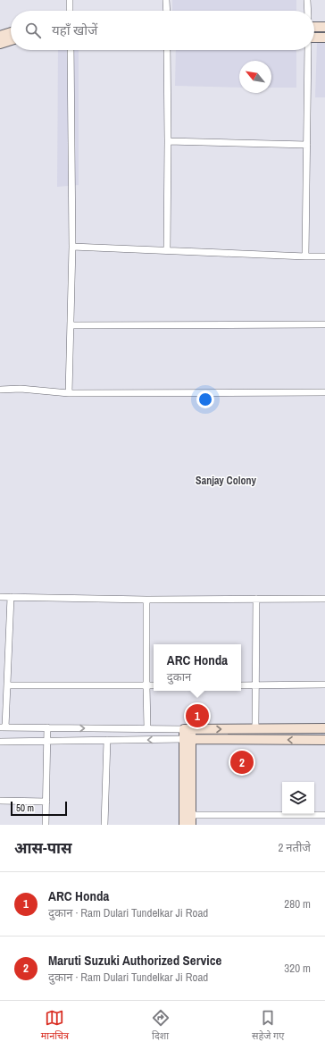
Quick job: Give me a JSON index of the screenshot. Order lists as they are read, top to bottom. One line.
{"districts":["Sanjay Colony"],"scale_bar":"50 m","north":"top left","page":{"search":"यहाँ खोजें","popup":["ARC Honda","दुकान"],"pins":["1","2"],"scale":"50 m","heading":["आस-पास","2 नतीजे"],"list":[{"mark":"1","name":"ARC Honda","note":"दुकान · Ram Dulari Tundelkar Ji Road","value":"280 m"},{"mark":"2","name":"Maruti Suzuki Authorized Service","note":"दुकान · Ram Dulari Tundelkar Ji Road","value":"320 m"}],"nav":["मानचित्र","दिशा","सहेजे गए"]}}
